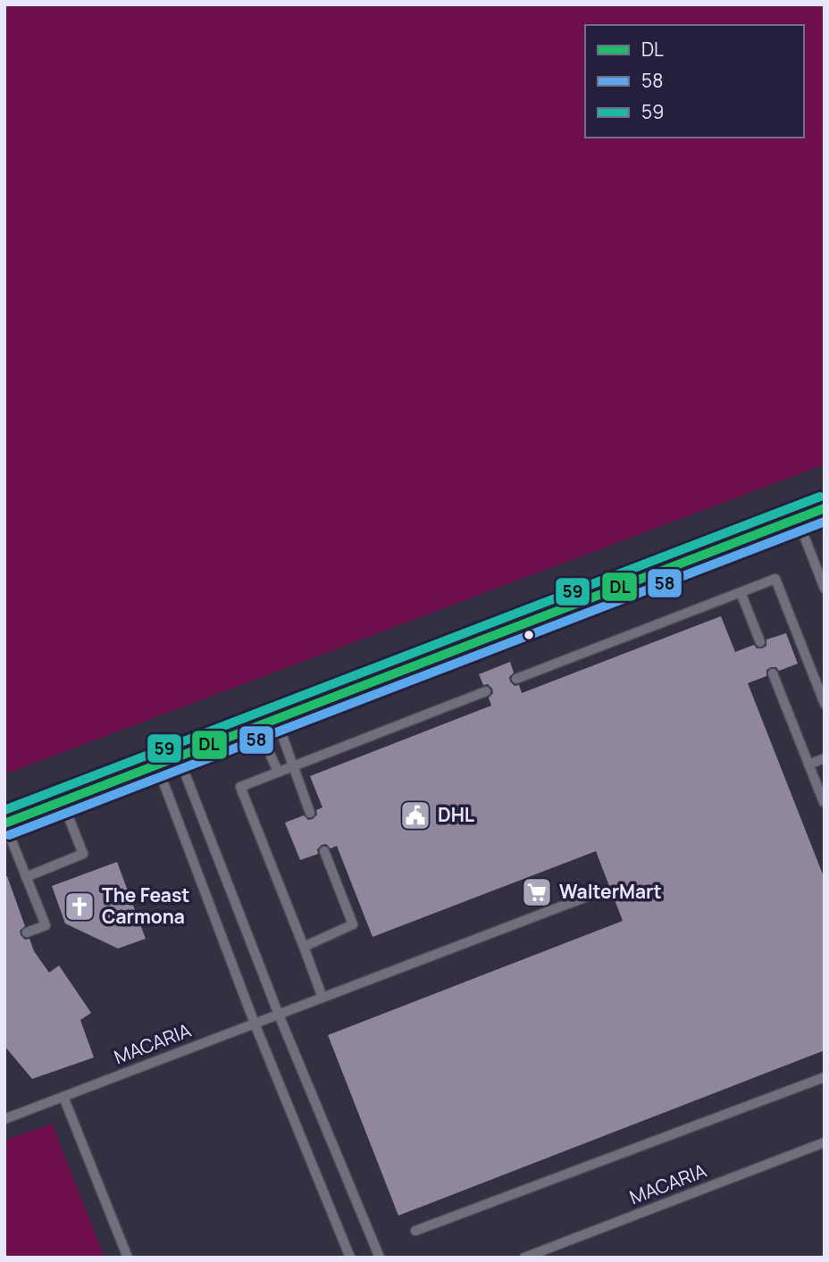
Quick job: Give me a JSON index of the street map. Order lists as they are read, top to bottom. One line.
{"streets":{"lane":["MACARIA"]},"places":{"public building":["DHL"],"supermarket":["WalterMart"],"church":["The Feast Carmona"]},"lines":["transit line 59","transit line DL","transit line 58"],"legend":["DL","58","59"]}
